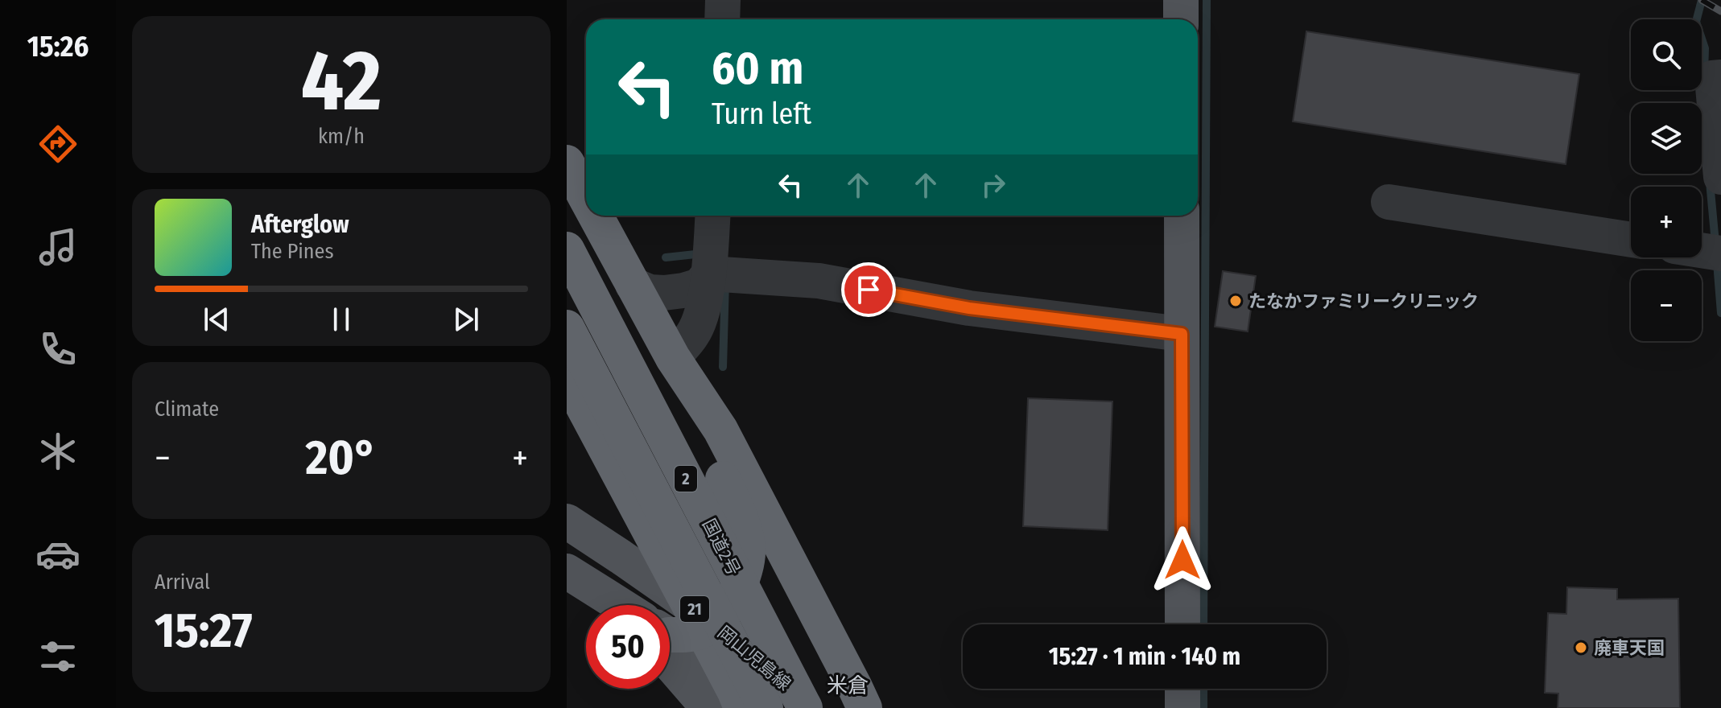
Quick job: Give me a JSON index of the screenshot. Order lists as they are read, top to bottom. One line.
{"streets":{"highway":["2","国道2号"],"main road":["21","岡山児島線"]},"districts":["米倉"],"places":["たなかファミリークリニック","廃車天国"],"page":{"tabs":"15:26","tile":[["42","km/h"],"Climate",["Arrival","15:27"]],"map_buttons":["+","−"],"turn":["60 m","Turn left"],"song":["Afterglow","The Pines"],"heat":["−","20°","+"],"limit":"50","trip":"15:27 · 1 min · 140 m"}}
